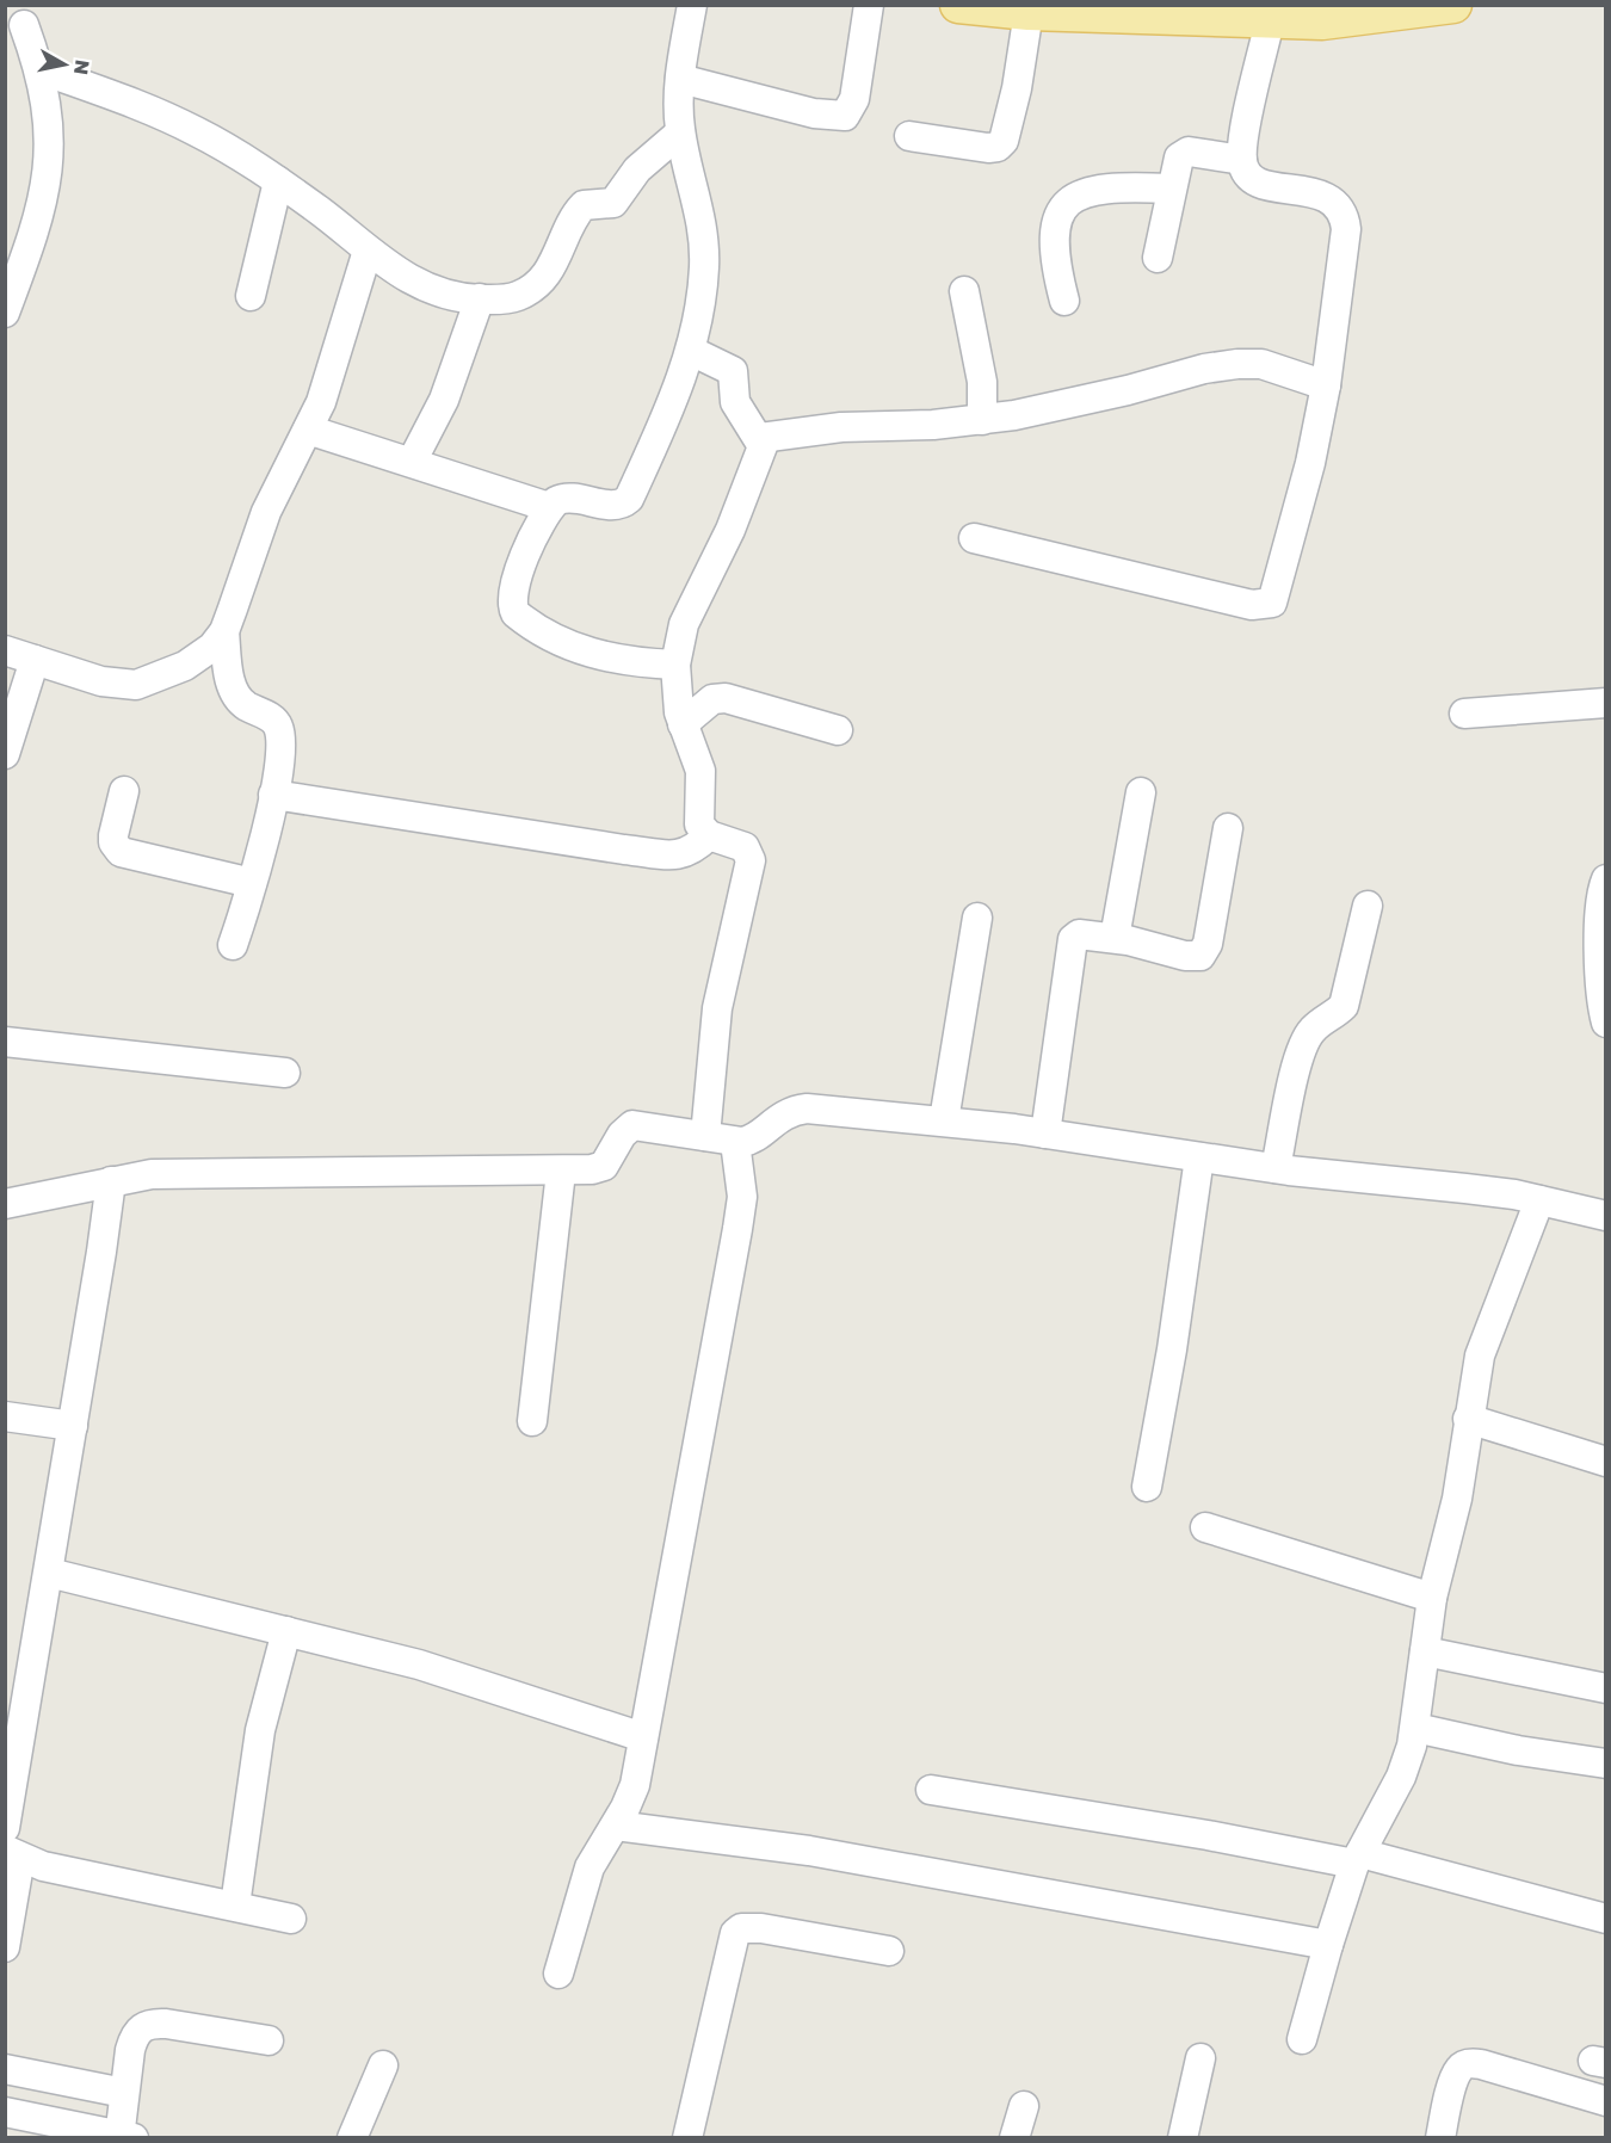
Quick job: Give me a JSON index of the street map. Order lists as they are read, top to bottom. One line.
{"north":"right"}
